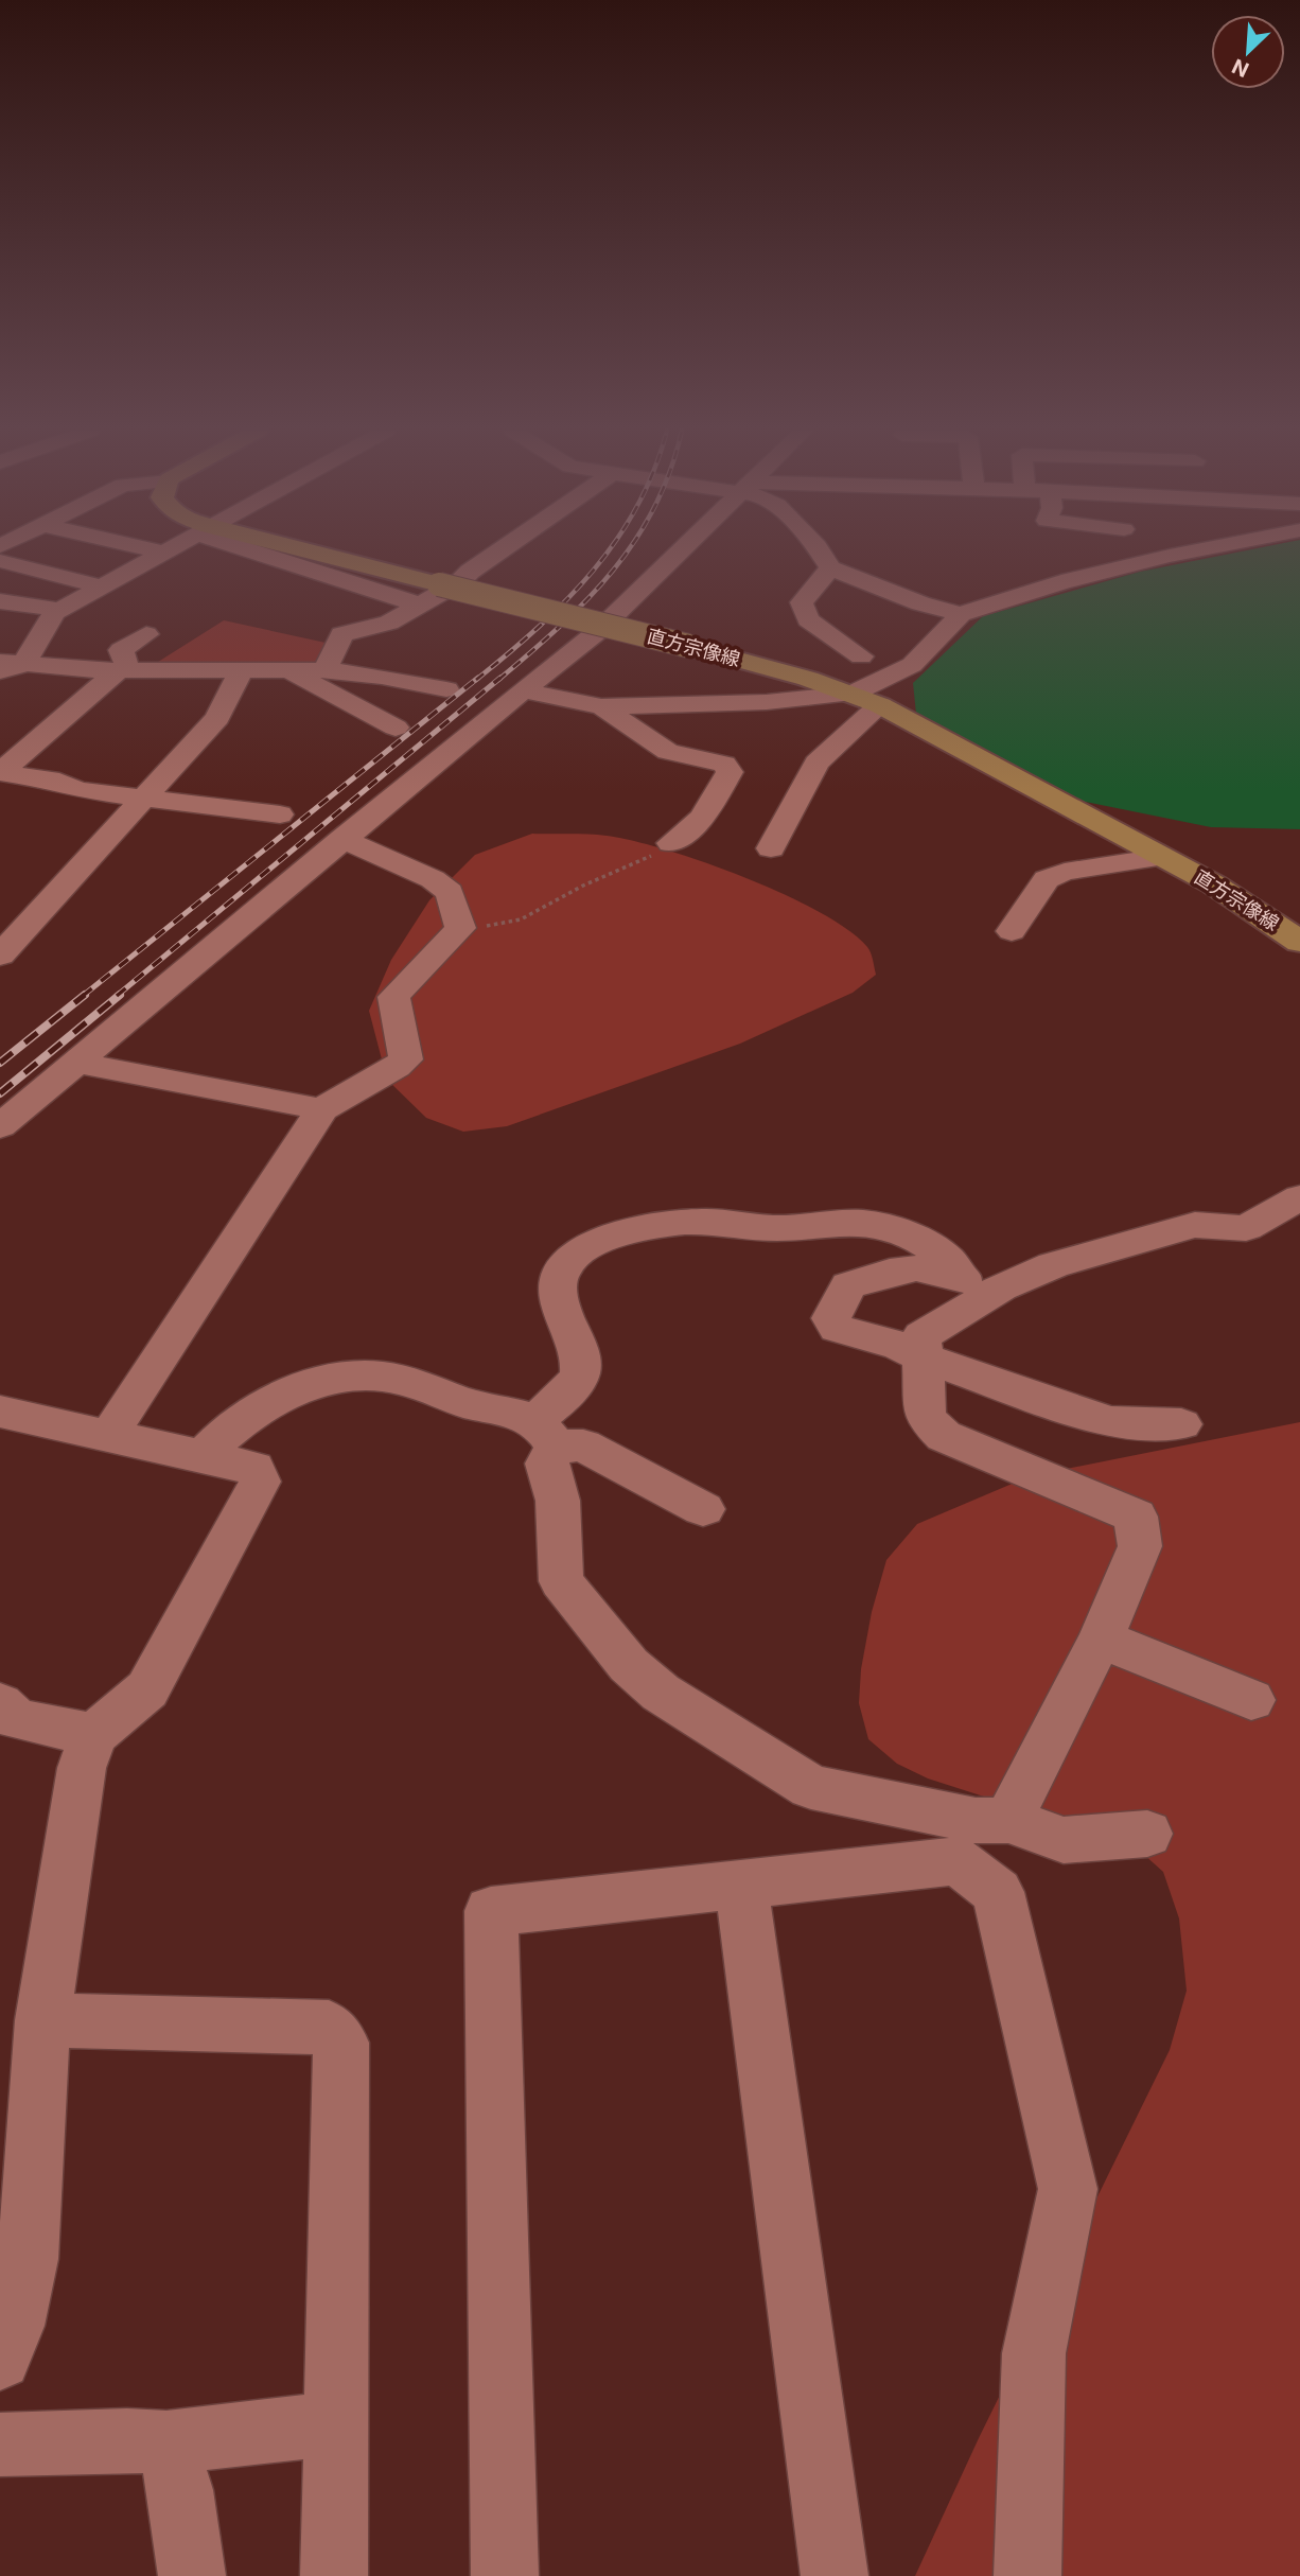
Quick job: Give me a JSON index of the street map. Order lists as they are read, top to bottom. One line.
{"streets":{"main road":["直方宗像線"]},"north":"bottom left"}
